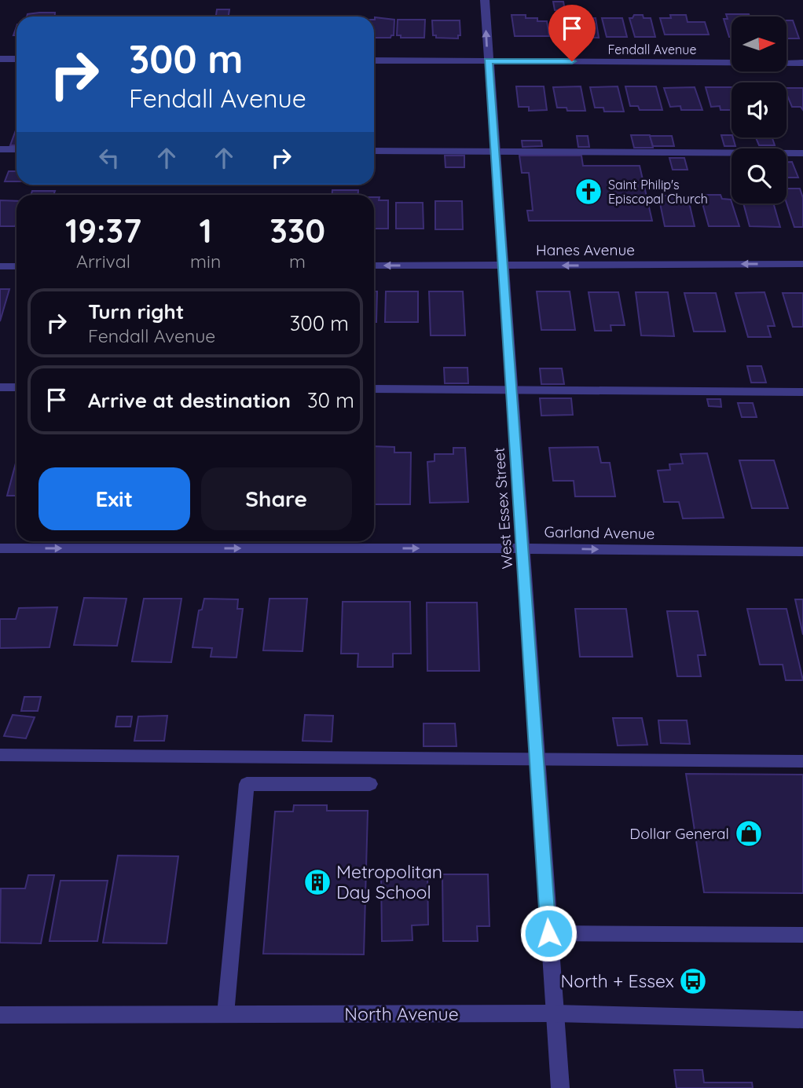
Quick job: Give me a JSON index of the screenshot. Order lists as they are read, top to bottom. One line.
{"streets":{"street":["Fendall Avenue","Hanes Avenue","West Essex Street","Garland Avenue","North Avenue"]},"crossings":[["Fendall Avenue","West Essex Street"],["Hanes Avenue","West Essex Street"],["West Essex Street","Garland Avenue"],["West Essex Street","North Avenue"]],"one_way":["Garland Avenue"],"places":{"church":["Saint Philip's Episcopal Church"],"shop":["Dollar General"],"building":["Metropolitan Day School"],"bus stop":["North + Essex"]},"north":"right","page":{"turn":["300 m","Fendall Avenue"],"eta":["19:37","Arrival","1","min","330","m"],"list":[{"name":"Turn right","note":"Fendall Avenue","value":"300 m"},{"name":"Arrive at destination","value":"30 m"}],"buttons":["Exit","Share"]}}
